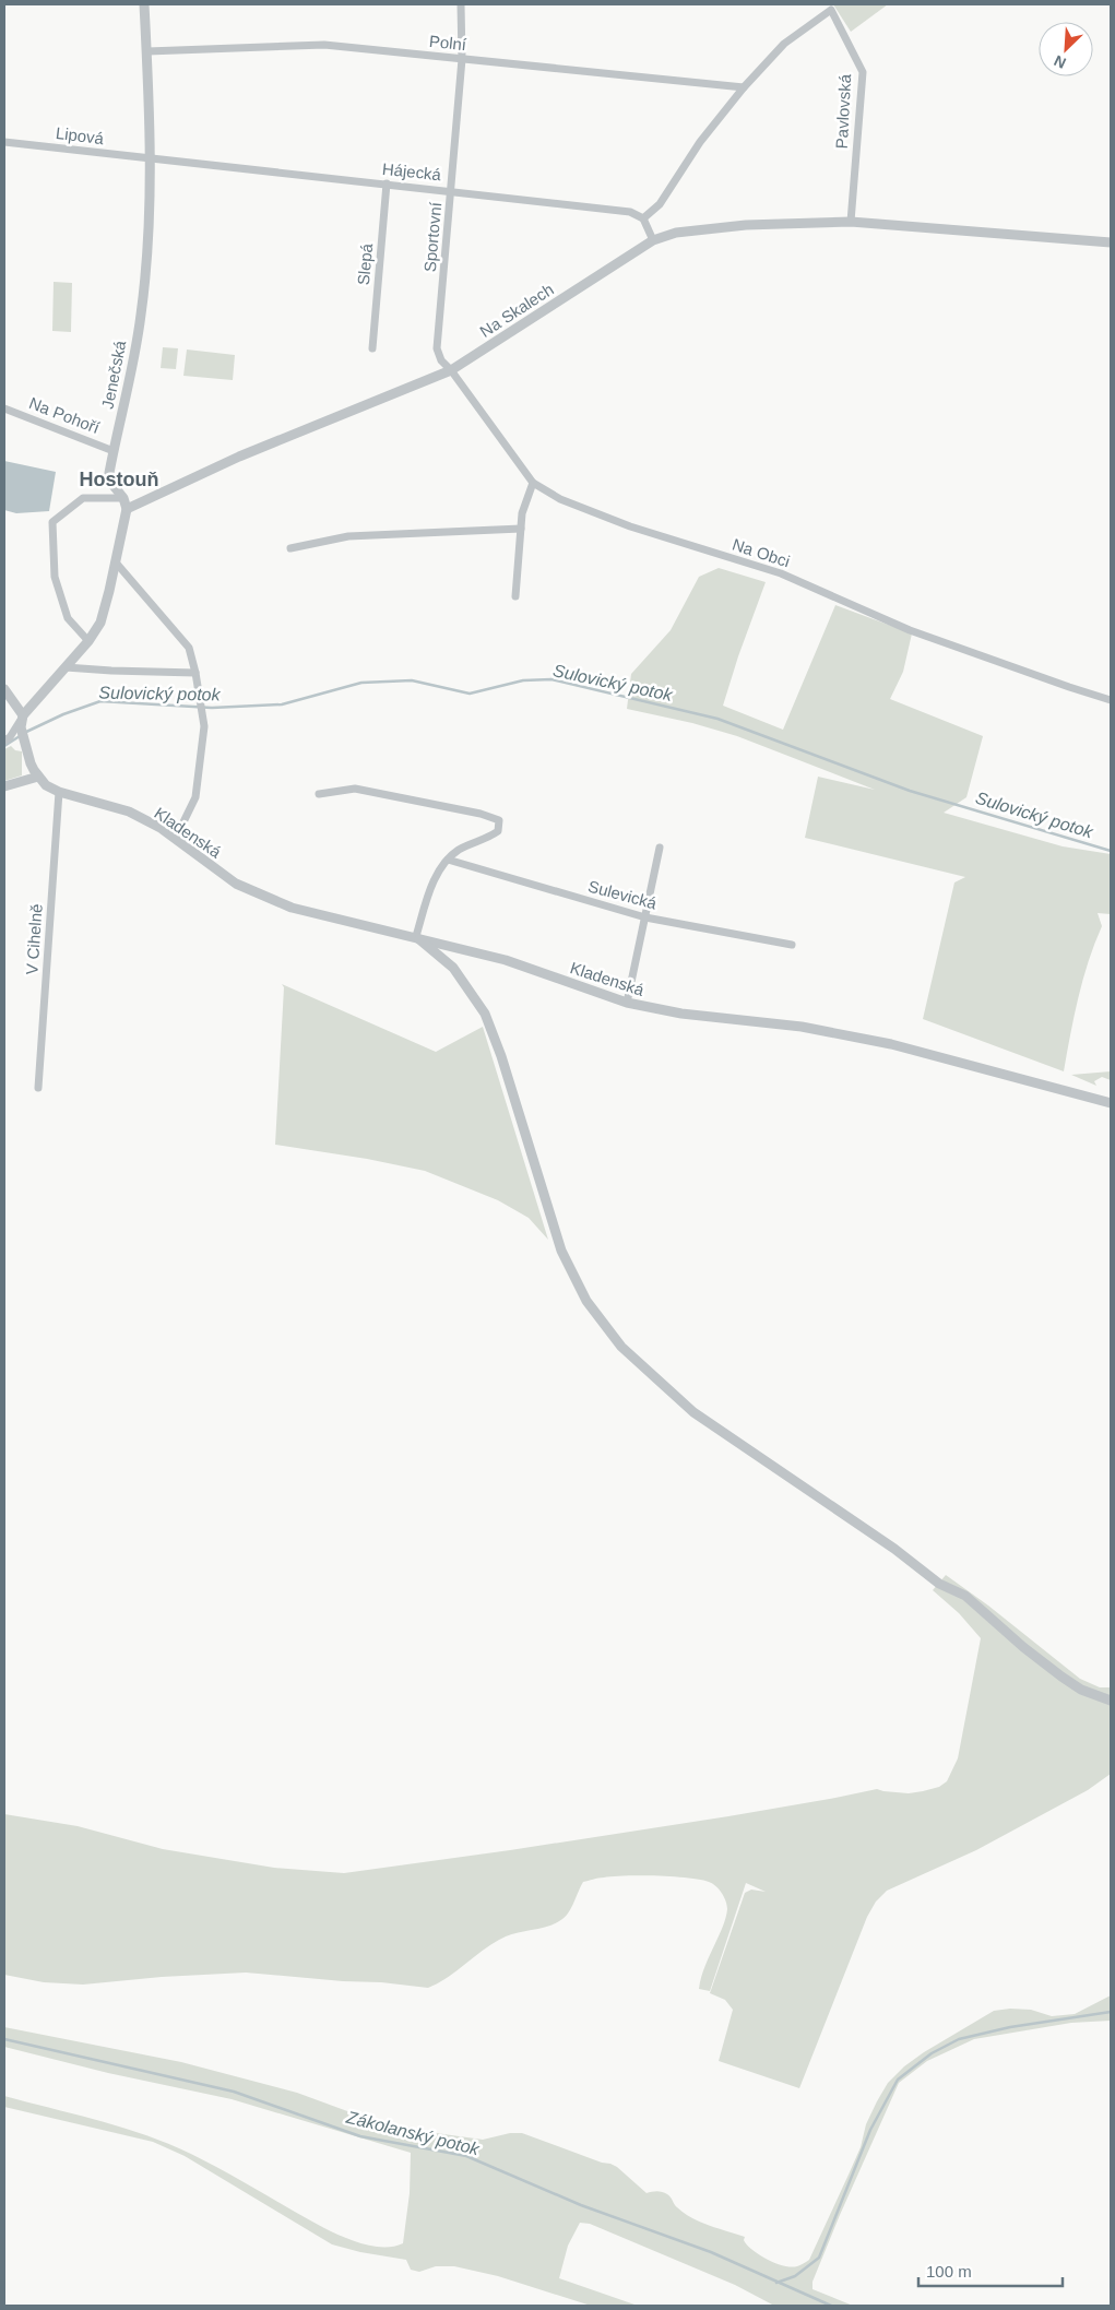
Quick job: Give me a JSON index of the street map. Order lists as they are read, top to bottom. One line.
{"streets":{"street":["Polní","Pavlovská","Lipová","Hájecká","Sportovní","Slepá","Na Skalech","Jenečská","Na Pohoří","Na Obci","Kladenská","Sulevická","V Cihelně"]},"crossings":[["Polní","Pavlovská"],["Polní","Sportovní"],["Polní","Jenečská"],["Pavlovská","Na Skalech"],["Lipová","Hájecká"],["Lipová","Jenečská"],["Hájecká","Sportovní"],["Hájecká","Slepá"],["Hájecká","Jenečská"],["Sportovní","Na Skalech"],["Sportovní","Na Obci"],["Na Skalech","Jenečská"],["Na Skalech","Na Obci"],["Jenečská","Na Pohoří"],["Jenečská","Kladenská"],["Kladenská","V Cihelně"]],"districts":["Hostouň"],"water":["Sulovický potok","Zákolanský potok"],"scale_bar":"100 m","north":"bottom left"}
